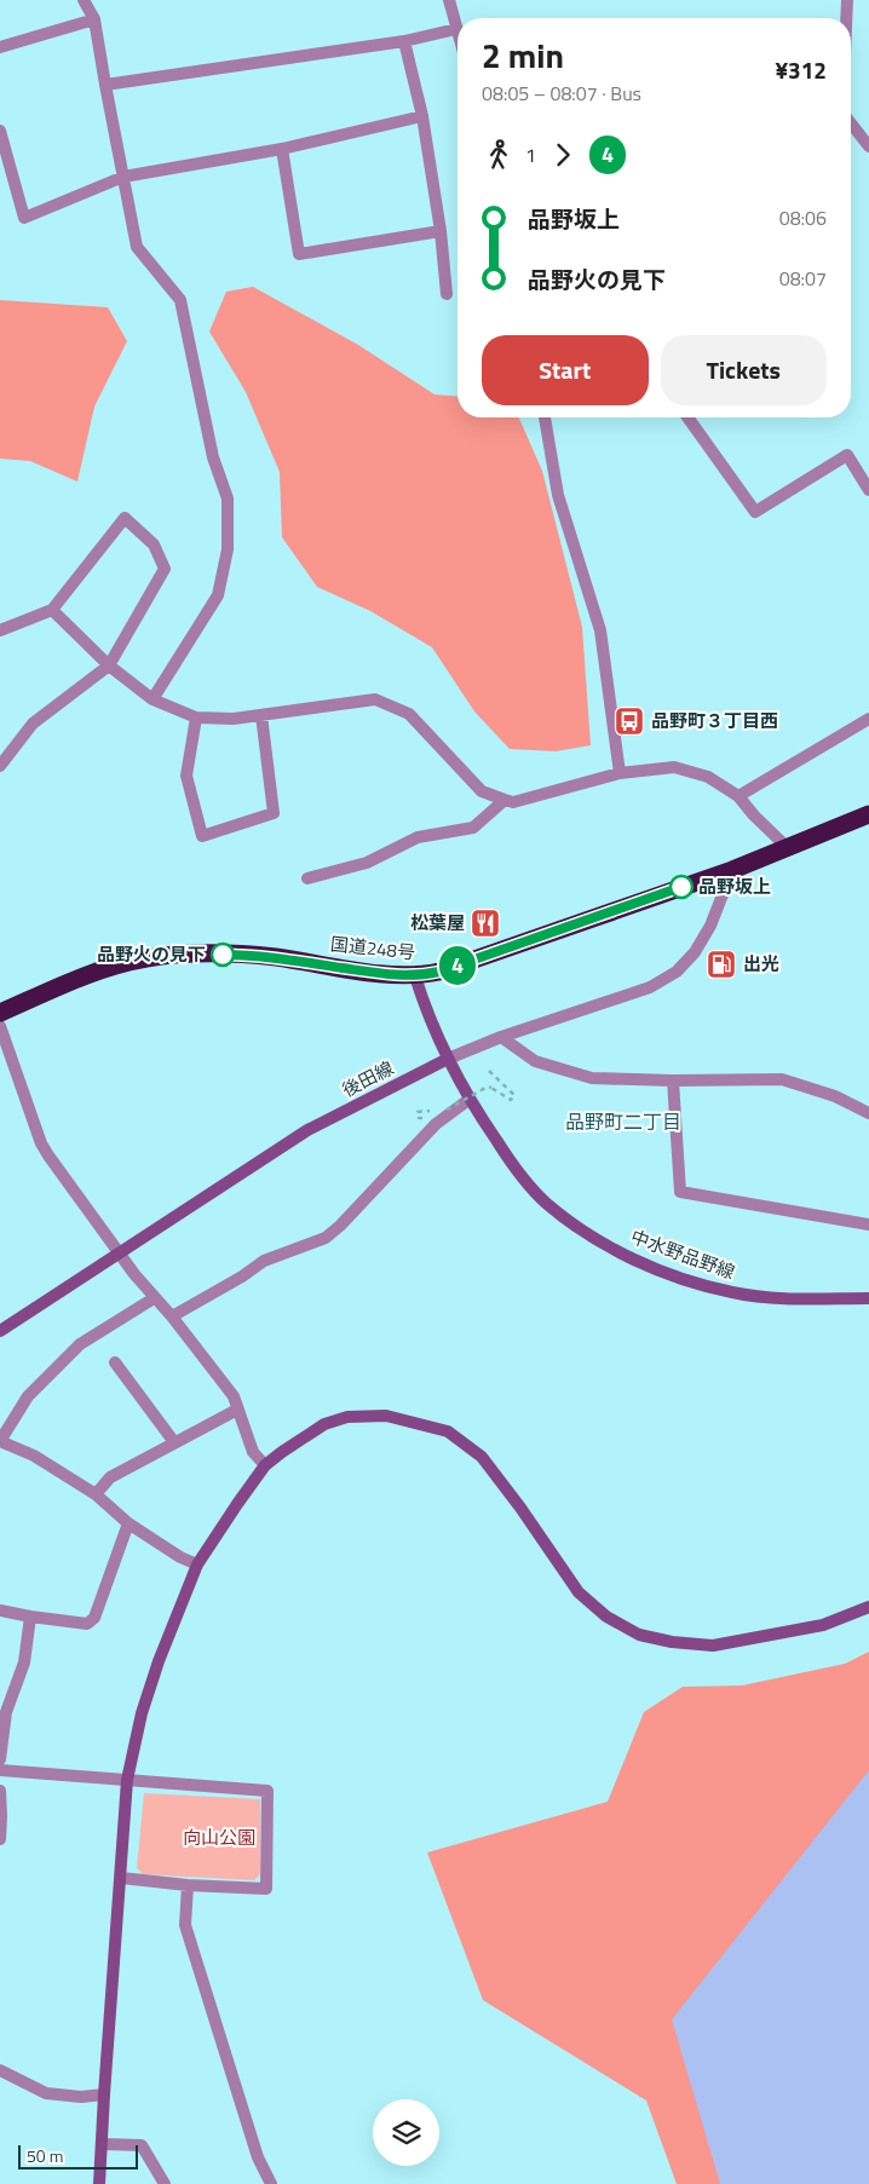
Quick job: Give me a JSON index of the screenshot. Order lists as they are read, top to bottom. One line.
{"streets":{"highway":["国道248号"],"street":["後田線","中水野品野線"]},"crossings":[["国道248号","後田線"],["国道248号","中水野品野線"],["後田線","中水野品野線"]],"districts":["品野町二丁目"],"parks":["向山公園"],"places":{"bus stop":["品野町３丁目西"],"other":["品野坂上","品野火の見下"],"restaurant":["松葉屋"],"fuel station":["出光"]},"lines":["bus line 4"],"scale_bar":"50 m","page":{"on_map":"4","heading":["2 min","08:05 – 08:07 · Bus","¥312"],"legs":["1","4"],"list":[{"name":"品野坂上","value":"08:06"},{"name":"品野火の見下","value":"08:07"}],"buttons":["Start","Tickets"],"scale":"50 m"}}
